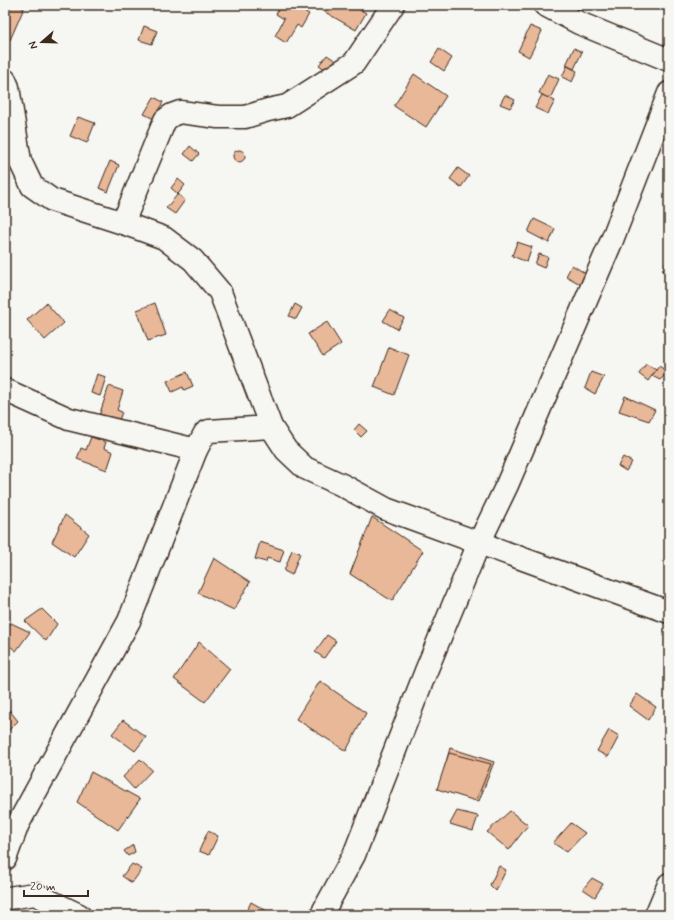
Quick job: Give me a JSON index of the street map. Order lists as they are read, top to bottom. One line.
{"scale_bar":"20 m","north":"left"}
